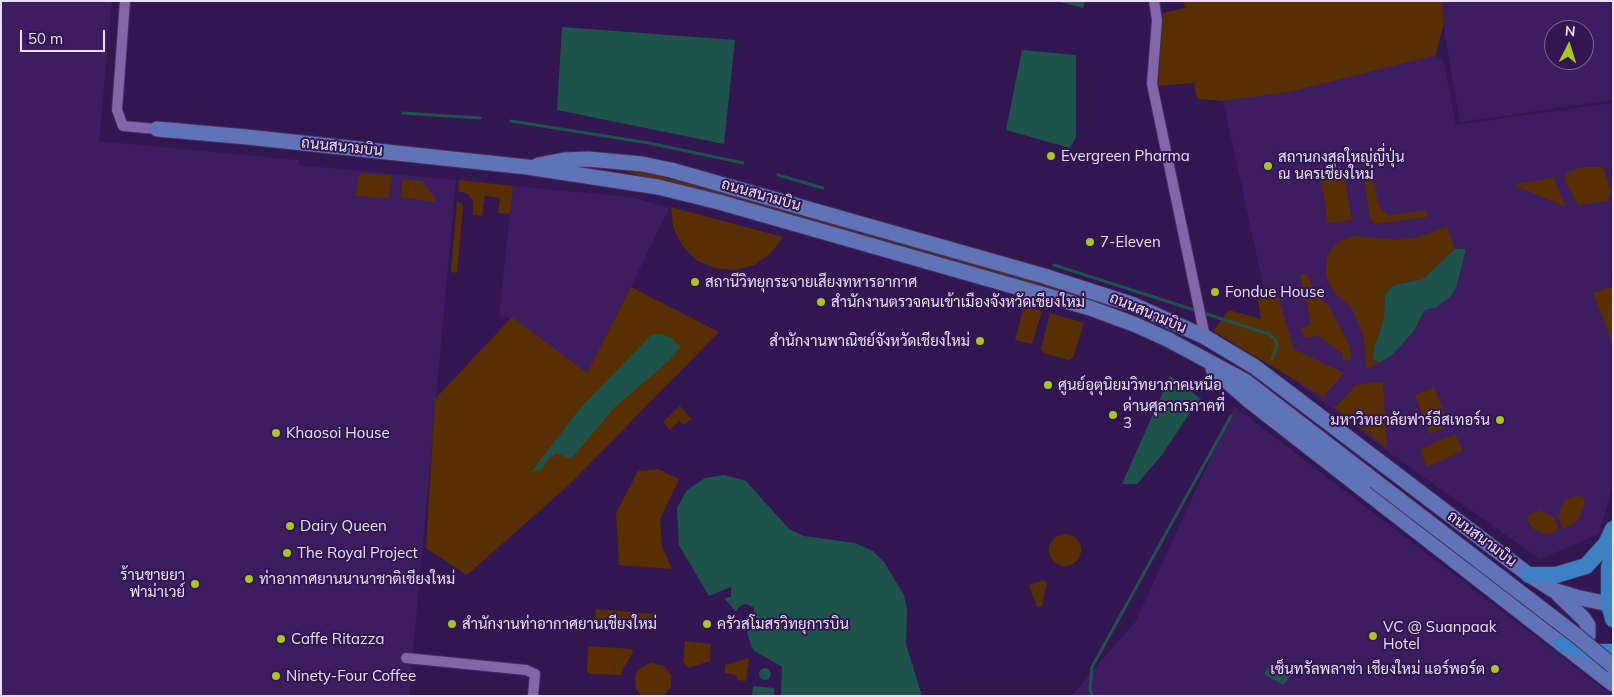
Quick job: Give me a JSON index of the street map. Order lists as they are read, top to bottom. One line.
{"streets":{"main road":["ถนนสนามบิน"]},"places":["Evergreen Pharma","สถานกงสุลใหญ่ญี่ปุ่น ณ นครเชียงใหม่","7-Eleven","สถานีวิทยุกระจายเสียงทหารอากาศ","Fondue House","สำนักงานตรวจคนเข้าเมืองจังหวัดเชียงใหม่","สำนักงานพาณิชย์จังหวัดเชียงใหม่","ศูนย์อุตุนิยมวิทยาภาคเหนือ","ด่านศุลากรภาคที่ 3","มหาวิทยาลัยฟาร์อีสเทอร์น","Khaosoi House","Dairy Queen","The Royal Project","ท่าอากาศยานนานาชาติเชียงใหม่","ร้านขายยา ฟาม่าเวย์","สำนักงานท่าอากาศยานเชียงใหม่","ครัวสโมสรวิทยุการบิน","VC @ Suanpaak Hotel","Caffe Ritazza","เซ็นทรัลพลาซ่า เชียงใหม่ แอร์พอร์ต","Ninety-Four Coffee"],"scale_bar":"50 m","north":"top"}
